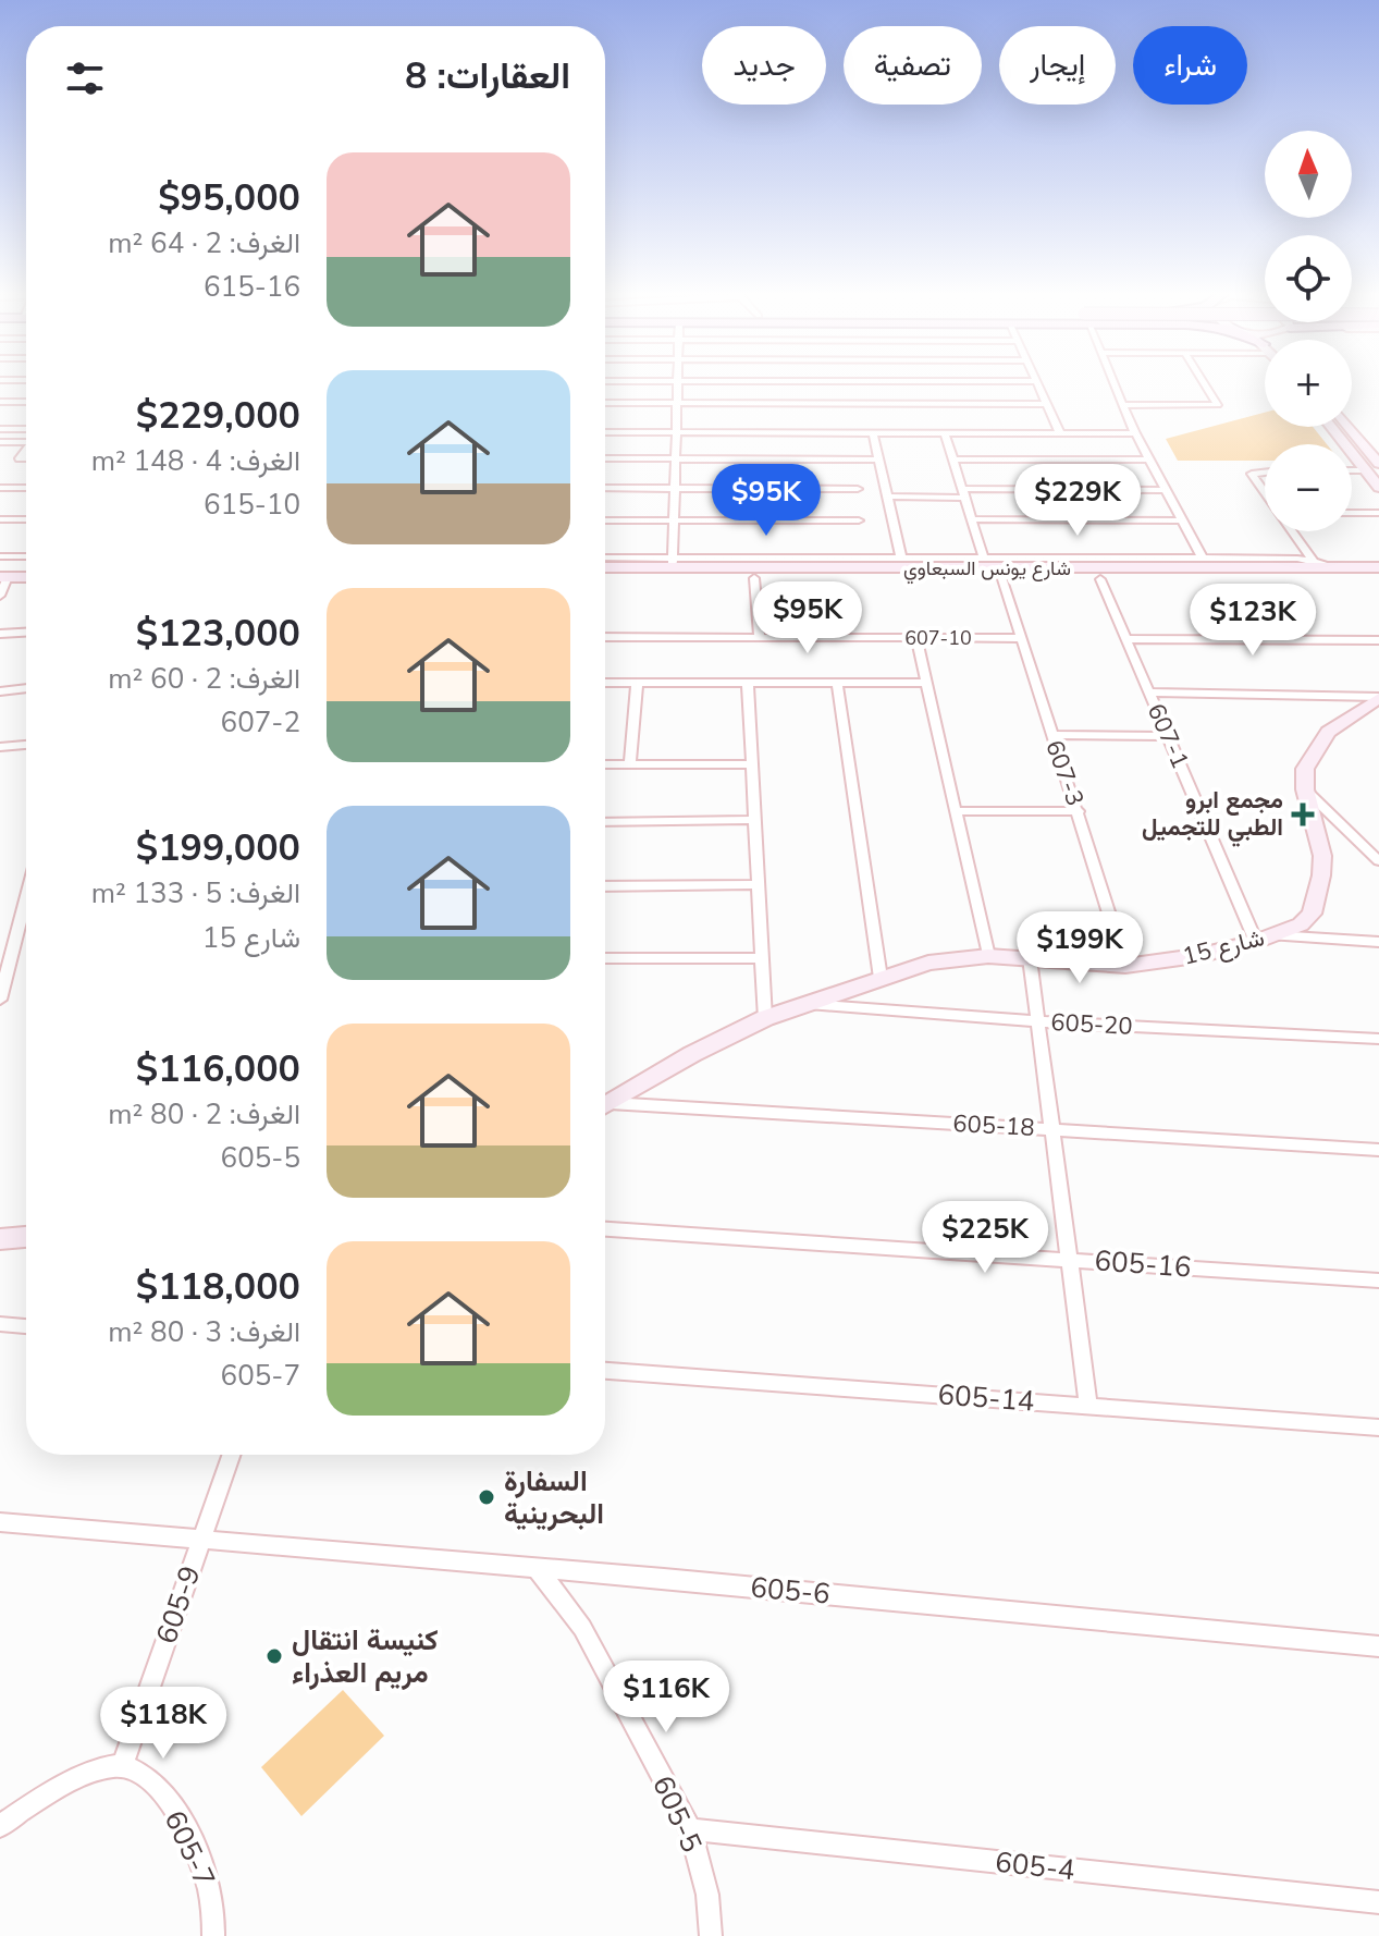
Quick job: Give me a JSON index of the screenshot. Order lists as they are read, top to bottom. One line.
{"streets":{"main road":["شارع يونس السبعاوي","شارع 15"],"street":["607-10","607-1","607-3","605-20","605-18","605-16","605-14","605-6","605-9","605-5","605-7","605-4"]},"crossings":[["شارع يونس السبعاوي","607-1"],["شارع يونس السبعاوي","607-3"],["607-10","607-3"],["607-1","شارع 15"],["607-3","شارع 15"],["شارع 15","605-20"],["605-6","605-9"],["605-6","605-5"],["605-9","605-7"],["605-5","605-4"]],"places":{"health":["مجمع ابرو الطبي للتجميل"],"other":["السفارة البحرينية","كنيسة انتقال مريم العذراء"]},"north":"top","page":{"chip":["شراء","إيجار","تصفية","جديد"],"heading":"العقارات: 8","map_buttons":["+","−"],"list":[{"name":"$95,000","note":"الغرف: 2 · 64 m² · 615-16"},{"name":"$229,000","note":"الغرف: 4 · 148 m² · 615-10"},{"name":"$123,000","note":"الغرف: 2 · 60 m² · 607-2"},{"name":"$199,000","note":"الغرف: 5 · 133 m² · شارع 15"},{"name":"$116,000","note":"الغرف: 2 · 80 m² · 605-5"},{"name":"$118,000","note":"الغرف: 3 · 80 m² · 605-7"}],"price":["$95K","$229K","$95K","$123K","$199K","$225K","$116K","$118K"]}}
